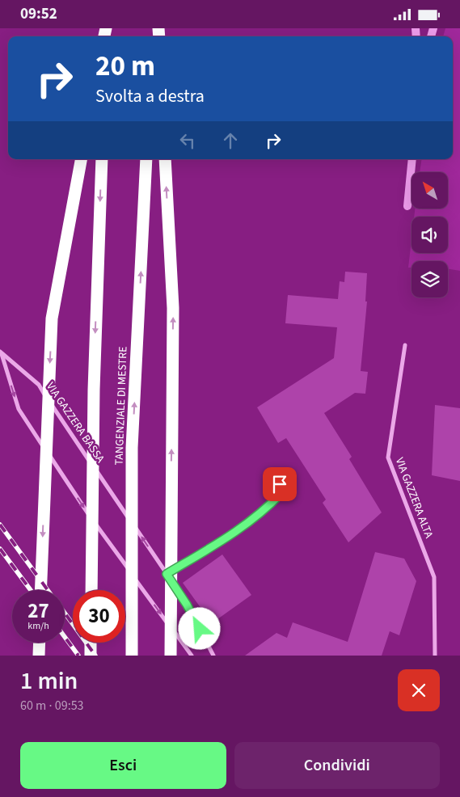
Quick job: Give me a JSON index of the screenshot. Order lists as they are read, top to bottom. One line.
{"streets":{"highway":["TANGENZIALE DI MESTRE"],"street":["VIA GAZZERA BASSA","VIA GAZZERA ALTA"]},"north":"top left","page":{"status":"09:52","turn":["20 m","Svolta a destra"],"speed":"27 km/h","limit":"30","heading":["1 min","60 m · 09:53"],"buttons":["Esci","Condividi"]}}
